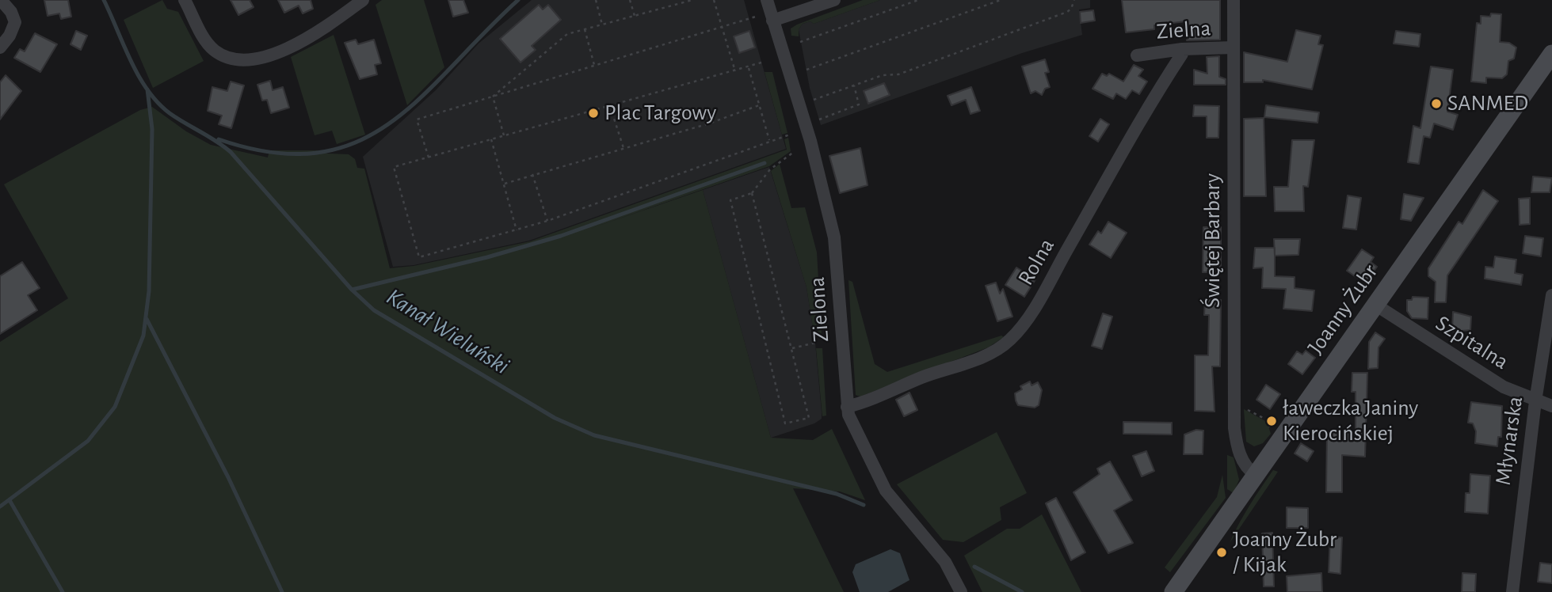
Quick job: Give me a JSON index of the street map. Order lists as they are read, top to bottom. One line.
{"streets":{"street":["Zielna","Świętej Barbary","Rolna","Zielona","Joanny Żubr","Szpitalna","Młynarska"]},"crossings":[["Zielna","Świętej Barbary"],["Zielna","Rolna"],["Świętej Barbary","Joanny Żubr"],["Rolna","Zielona"],["Joanny Żubr","Szpitalna"],["Szpitalna","Młynarska"]],"water":["Kanał Wieluński"],"places":["SANMED","Plac Targowy","ławeczka Janiny Kierocińskiej","Joanny Żubr / Kijak"]}
